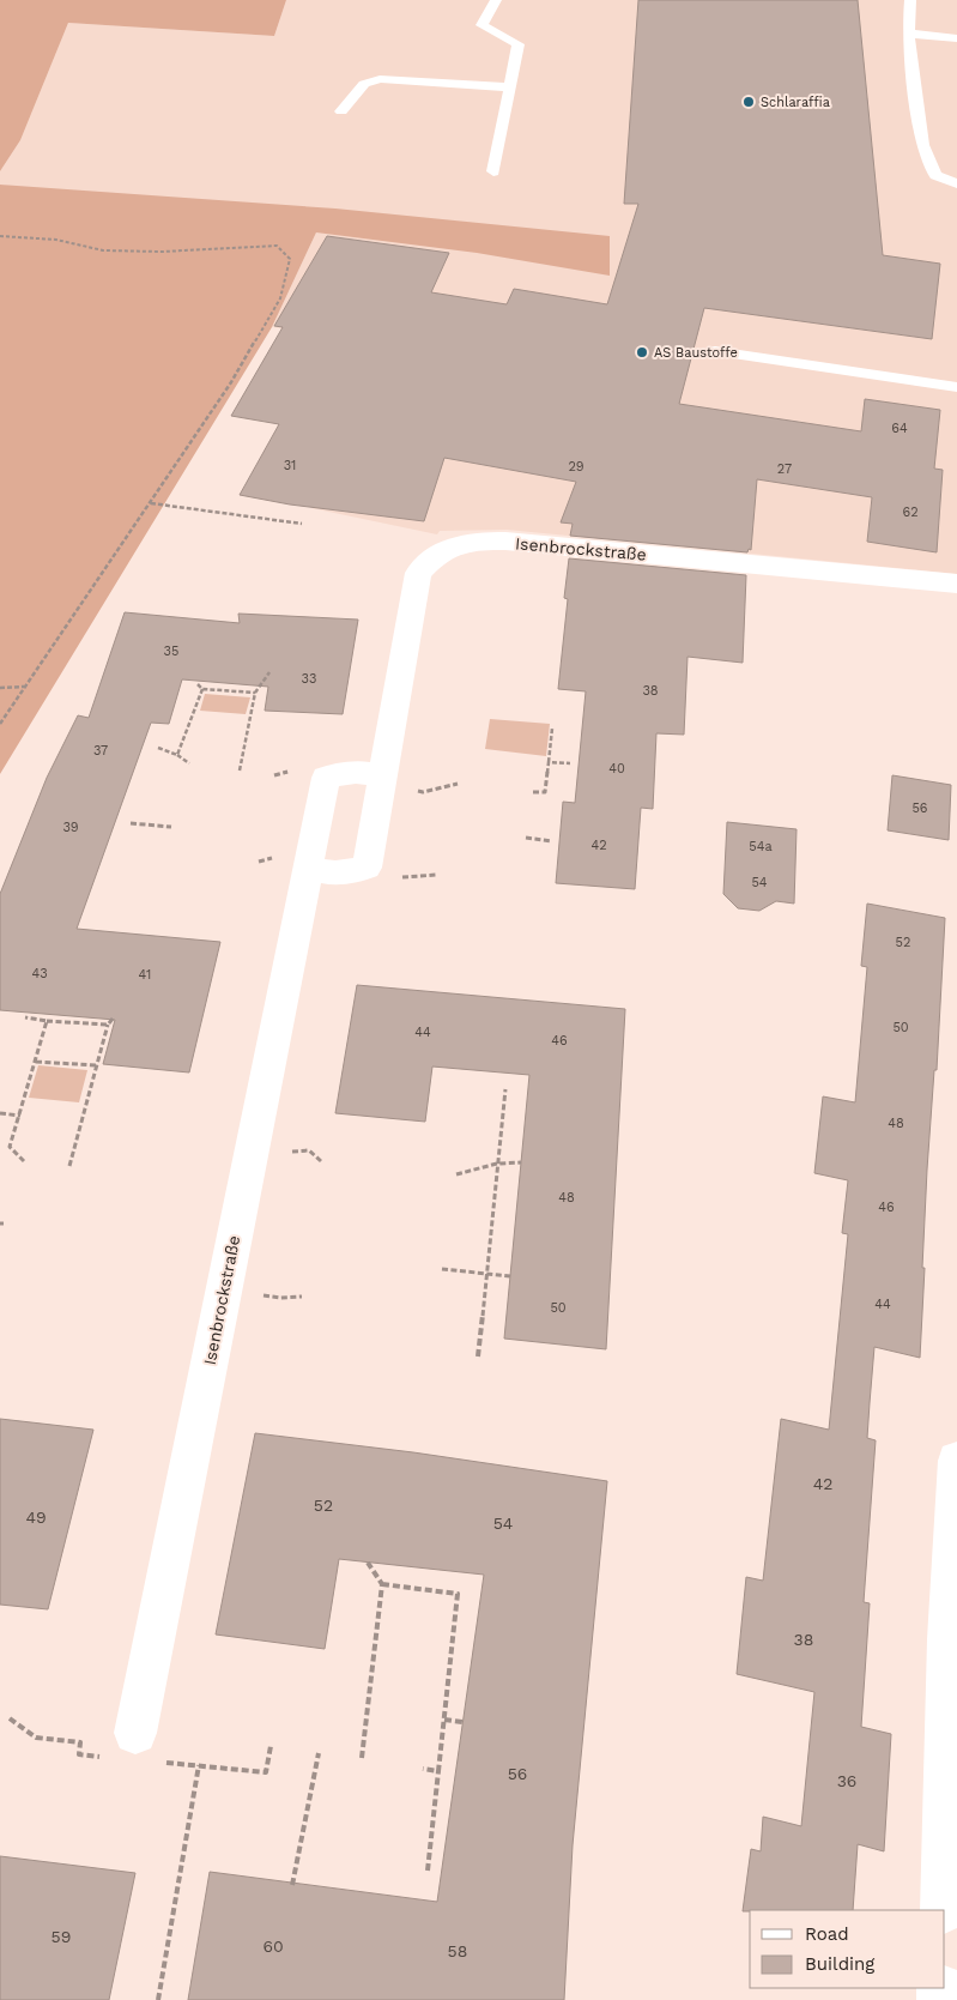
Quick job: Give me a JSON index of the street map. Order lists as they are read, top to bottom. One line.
{"streets":{"street":["Isenbrockstraße"]},"places":["Schlaraffia","AS Baustoffe"],"house_numbers":["64","31","29","27","62","35","33","38","37","40","56","39","42","54a","54","52","43","41","50","44","46","48","48","46","44","50","42","52","49","54","38","56","36","59","60","58"],"legend":["Road","Building"]}
